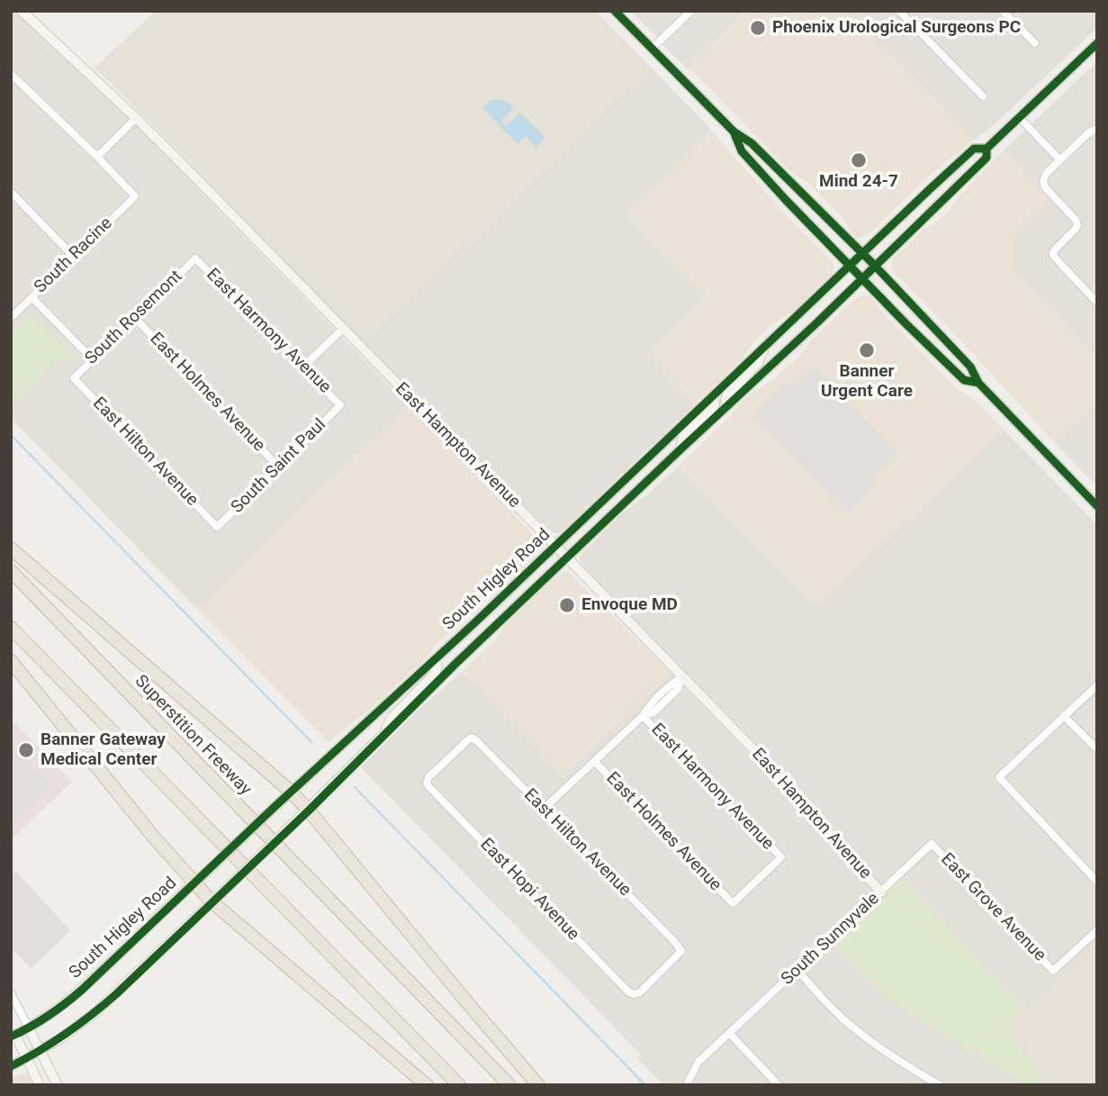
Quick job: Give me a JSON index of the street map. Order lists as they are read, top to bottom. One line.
{"streets":{"highway":["Superstition Freeway"],"main road":["East Hampton Avenue","South Higley Road"],"street":["South Racine","South Rosemont","East Harmony Avenue","East Holmes Avenue","East Hilton Avenue","South Saint Paul","East Hopi Avenue","East Grove Avenue","South Sunnyvale"]},"crossings":[["South Rosemont","East Harmony Avenue"],["South Rosemont","East Holmes Avenue"],["South Rosemont","East Hilton Avenue"],["East Harmony Avenue","East Holmes Avenue"],["East Harmony Avenue","South Saint Paul"],["East Holmes Avenue","South Saint Paul"],["East Hampton Avenue","South Higley Road"],["East Hampton Avenue","South Sunnyvale"],["East Hilton Avenue","South Saint Paul"],["East Hilton Avenue","East Hopi Avenue"],["East Grove Avenue","South Sunnyvale"]],"places":["Phoenix Urological Surgeons PC","Mind 24-7","Banner Urgent Care","Envoque MD","Banner Gateway Medical Center"]}
